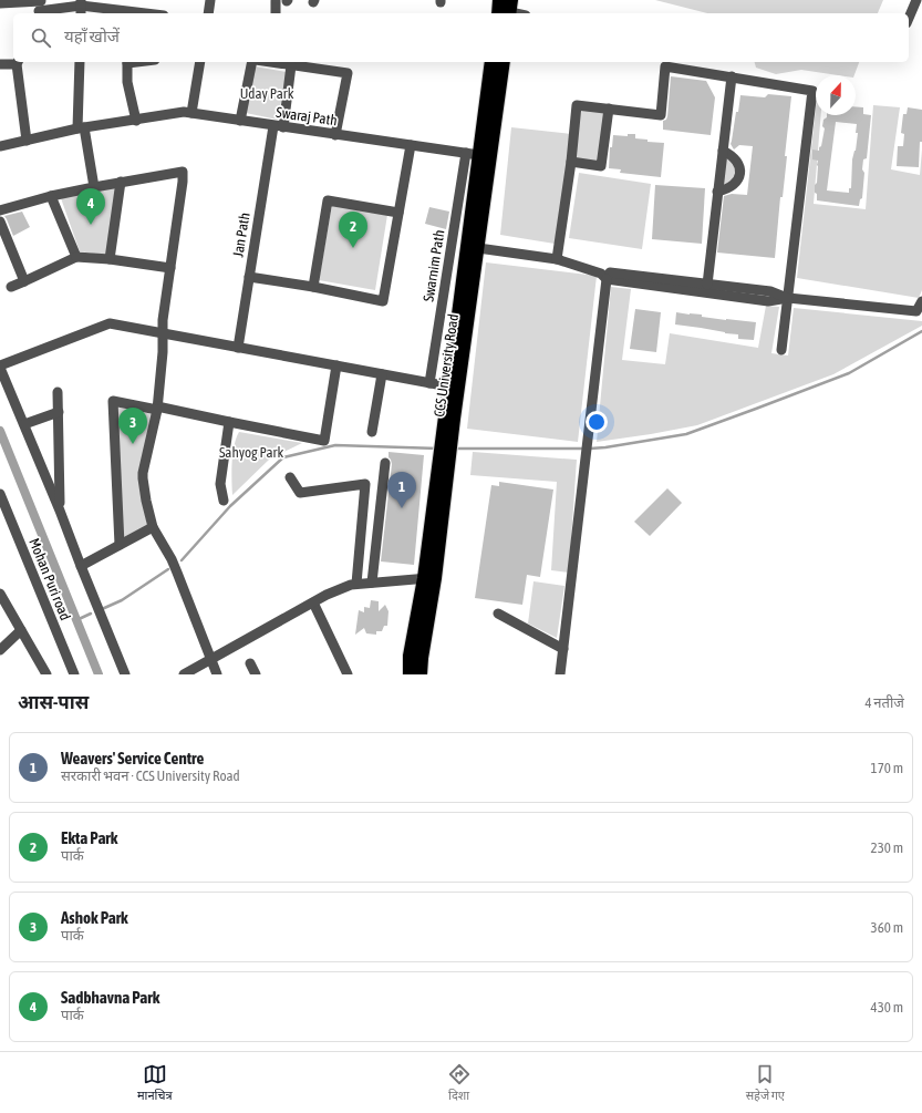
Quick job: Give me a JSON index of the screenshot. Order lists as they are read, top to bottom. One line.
{"streets":{"highway":["CCS University Road"],"street":["Swaraj Path","Jan Path","Swarnim Path","Mohan Puri road"]},"crossings":[["Swaraj Path","Jan Path"],["Swaraj Path","Swarnim Path"],["Swaraj Path","CCS University Road"]],"parks":["Uday Park","Sahyog Park"],"north":"top","page":{"search":"यहाँ खोजें","pins":["4","2","3","1"],"heading":["आस-पास","4 नतीजे"],"list":[{"mark":"1","name":"Weavers' Service Centre","note":"सरकारी भवन · CCS University Road","value":"170 m"},{"mark":"2","name":"Ekta Park","note":"पार्क","value":"230 m"},{"mark":"3","name":"Ashok Park","note":"पार्क","value":"360 m"},{"mark":"4","name":"Sadbhavna Park","note":"पार्क","value":"430 m"}],"nav":["मानचित्र","दिशा","सहेजे गए"]}}
